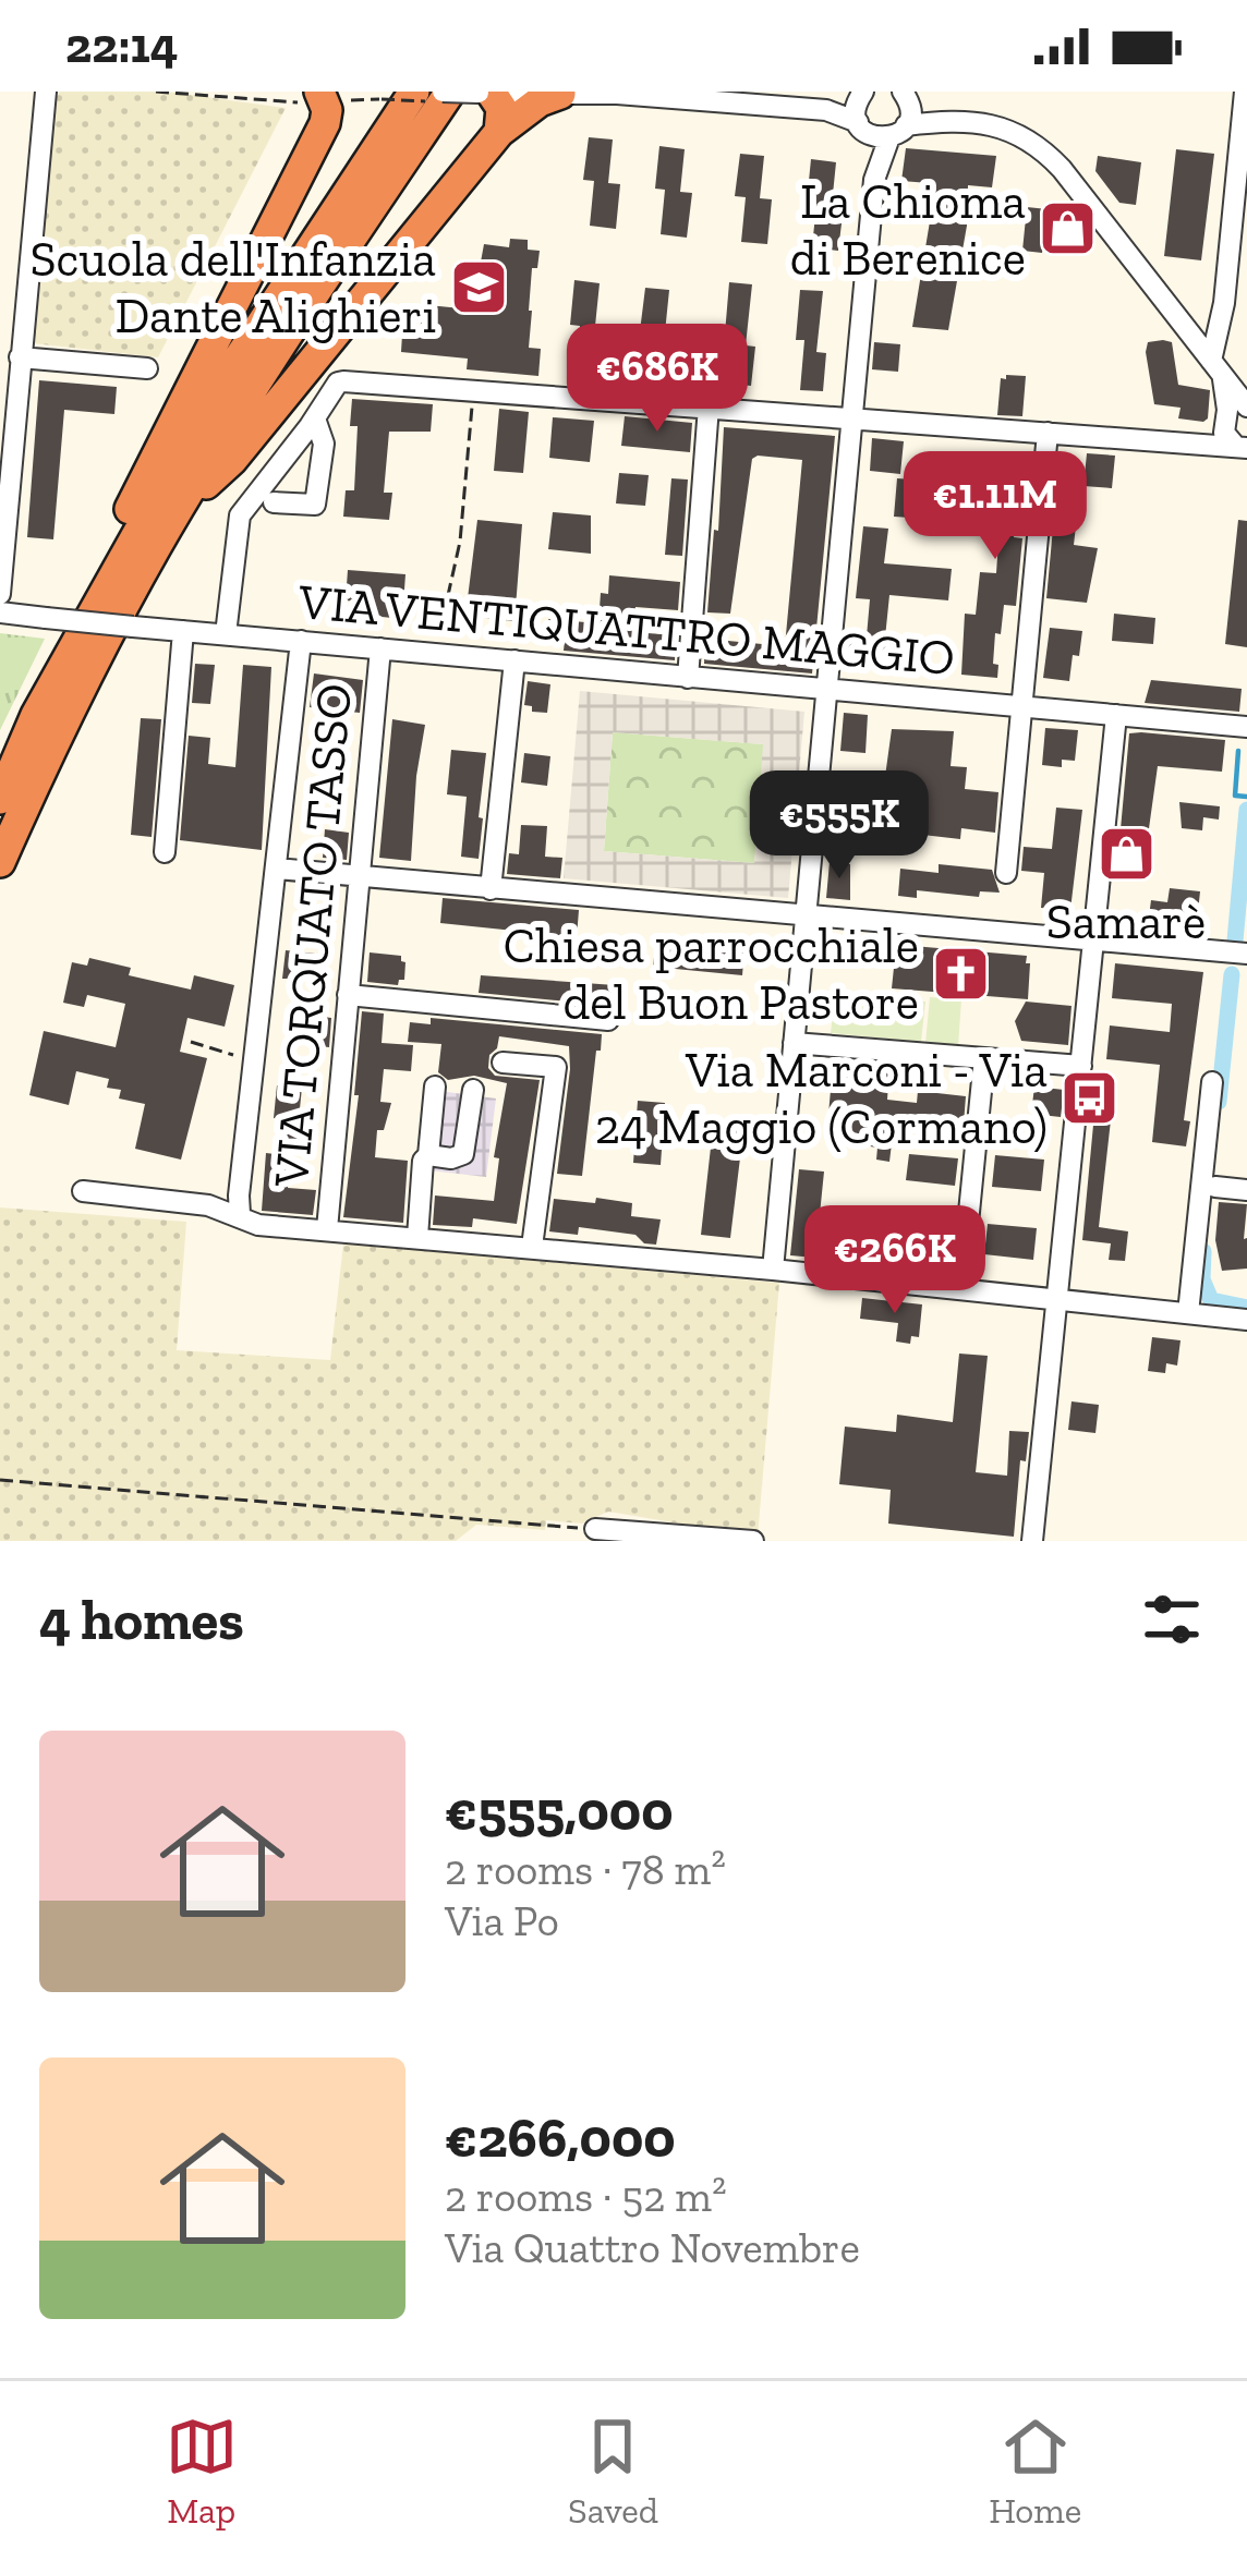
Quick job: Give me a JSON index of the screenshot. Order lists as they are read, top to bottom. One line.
{"streets":{"street":["VIA VENTIQUATTRO MAGGIO","VIA TORQUATO TASSO"]},"crossings":[["VIA VENTIQUATTRO MAGGIO","VIA TORQUATO TASSO"]],"places":{"shop":["La Chioma di Berenice","Samarè"],"school or university":["Scuola dell'Infanzia Dante Alighieri"],"church":["Chiesa parrocchiale del Buon Pastore"],"bus stop":["Via Marconi - Via 24 Maggio (Cormano)"]},"page":{"status":"22:14","price":["€686K","€1.11M","€555K","€266K"],"heading":"4 homes","list":[{"name":"€555,000","note":"2 rooms · 78 m² · Via Po"},{"name":"€266,000","note":"2 rooms · 52 m² · Via Quattro Novembre"}],"tabs":["Map","Saved","Home"]}}
